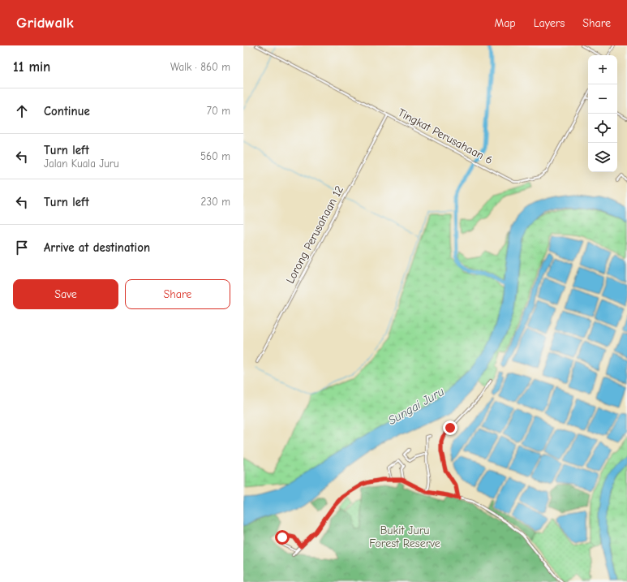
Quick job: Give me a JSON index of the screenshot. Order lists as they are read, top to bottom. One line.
{"streets":{"street":["Tingkat Perusahaan 6","Lorong Perusahaan 12"]},"crossings":[["Tingkat Perusahaan 6","Lorong Perusahaan 12"]],"water":["Sungai Juru"],"parks":["Bukit Juru Forest Reserve"],"page":{"header":"Gridwalk","nav":["Map","Layers","Share"],"heading":["11 min","Walk · 860 m"],"map_buttons":["+","−"],"list":[["Continue","70 m"],["Turn left","Jalan Kuala Juru","560 m"],["Turn left","230 m"],"Arrive at destination"],"buttons":["Save","Share"]}}
